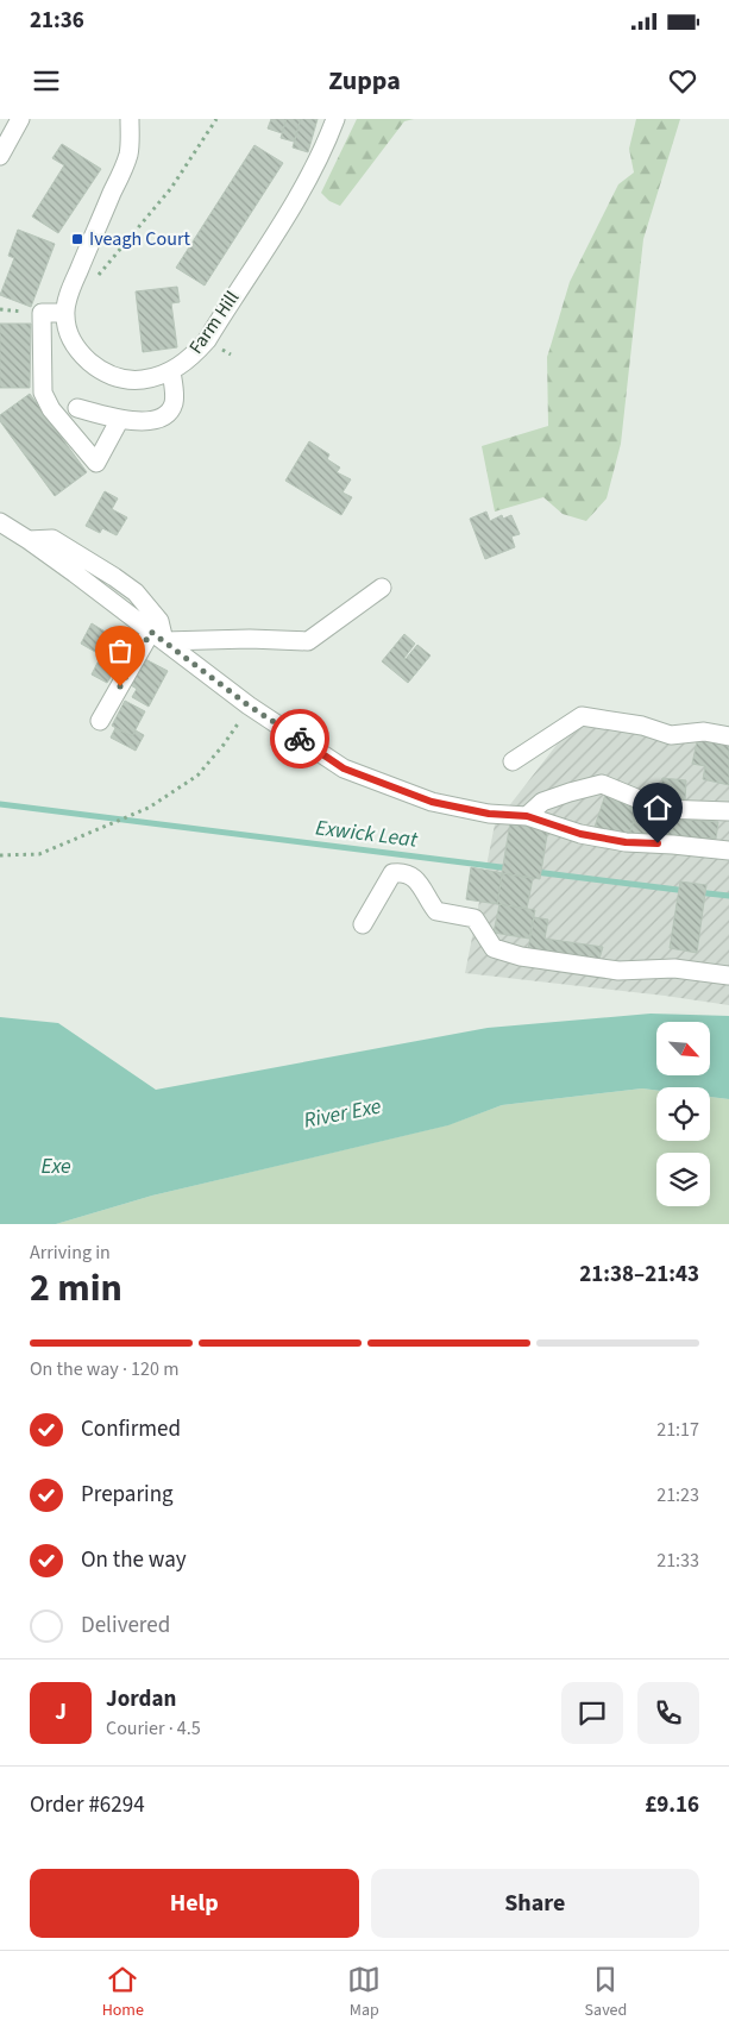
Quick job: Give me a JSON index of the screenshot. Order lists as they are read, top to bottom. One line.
{"streets":{"street":["Farm Hill"]},"water":["Exwick Leat","River Exe","Exe"],"places":{"transit":["Iveagh Court"]},"north":"bottom right","page":{"status":"21:36","header":"Zuppa","heading":["2 min","Arriving in","21:38–21:43"],"panel":["Jordan","Courier · 4.5","Order #6294","£9.16"],"bar":"On the way · 120 m","list":[["Confirmed","21:17"],["Preparing","21:23"],["On the way","21:33"],"Delivered"],"round":"J","buttons":["Help","Share"],"tabs":["Home","Map","Saved"]}}
